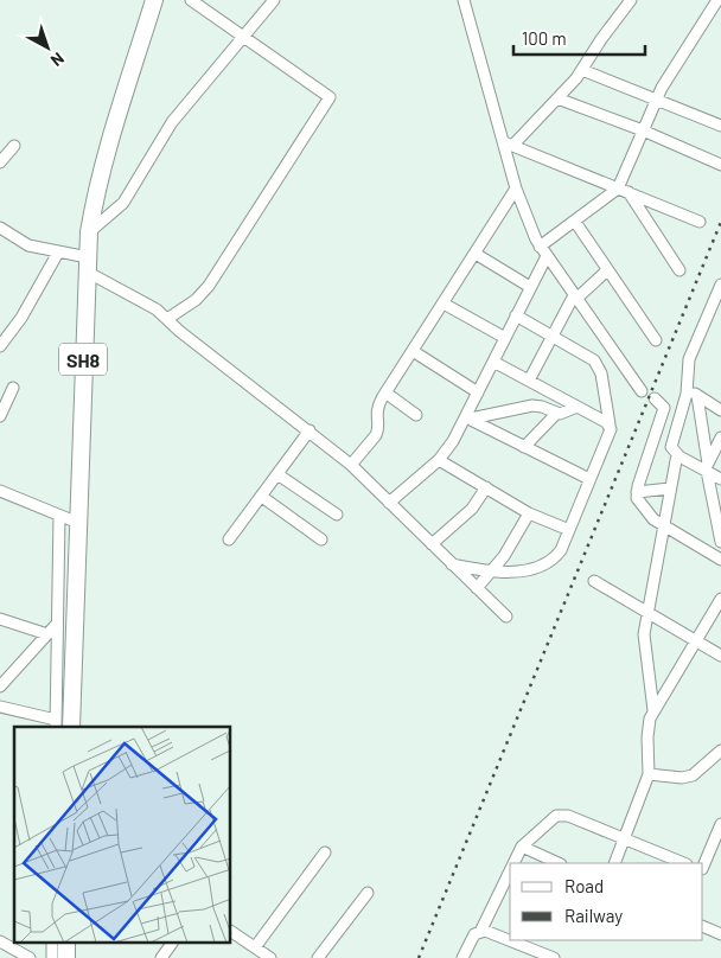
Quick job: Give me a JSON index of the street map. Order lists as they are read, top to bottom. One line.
{"streets":{"main road":["SH8"]},"legend":["Road","Railway"],"scale_bar":"100 m","north":"bottom right"}
